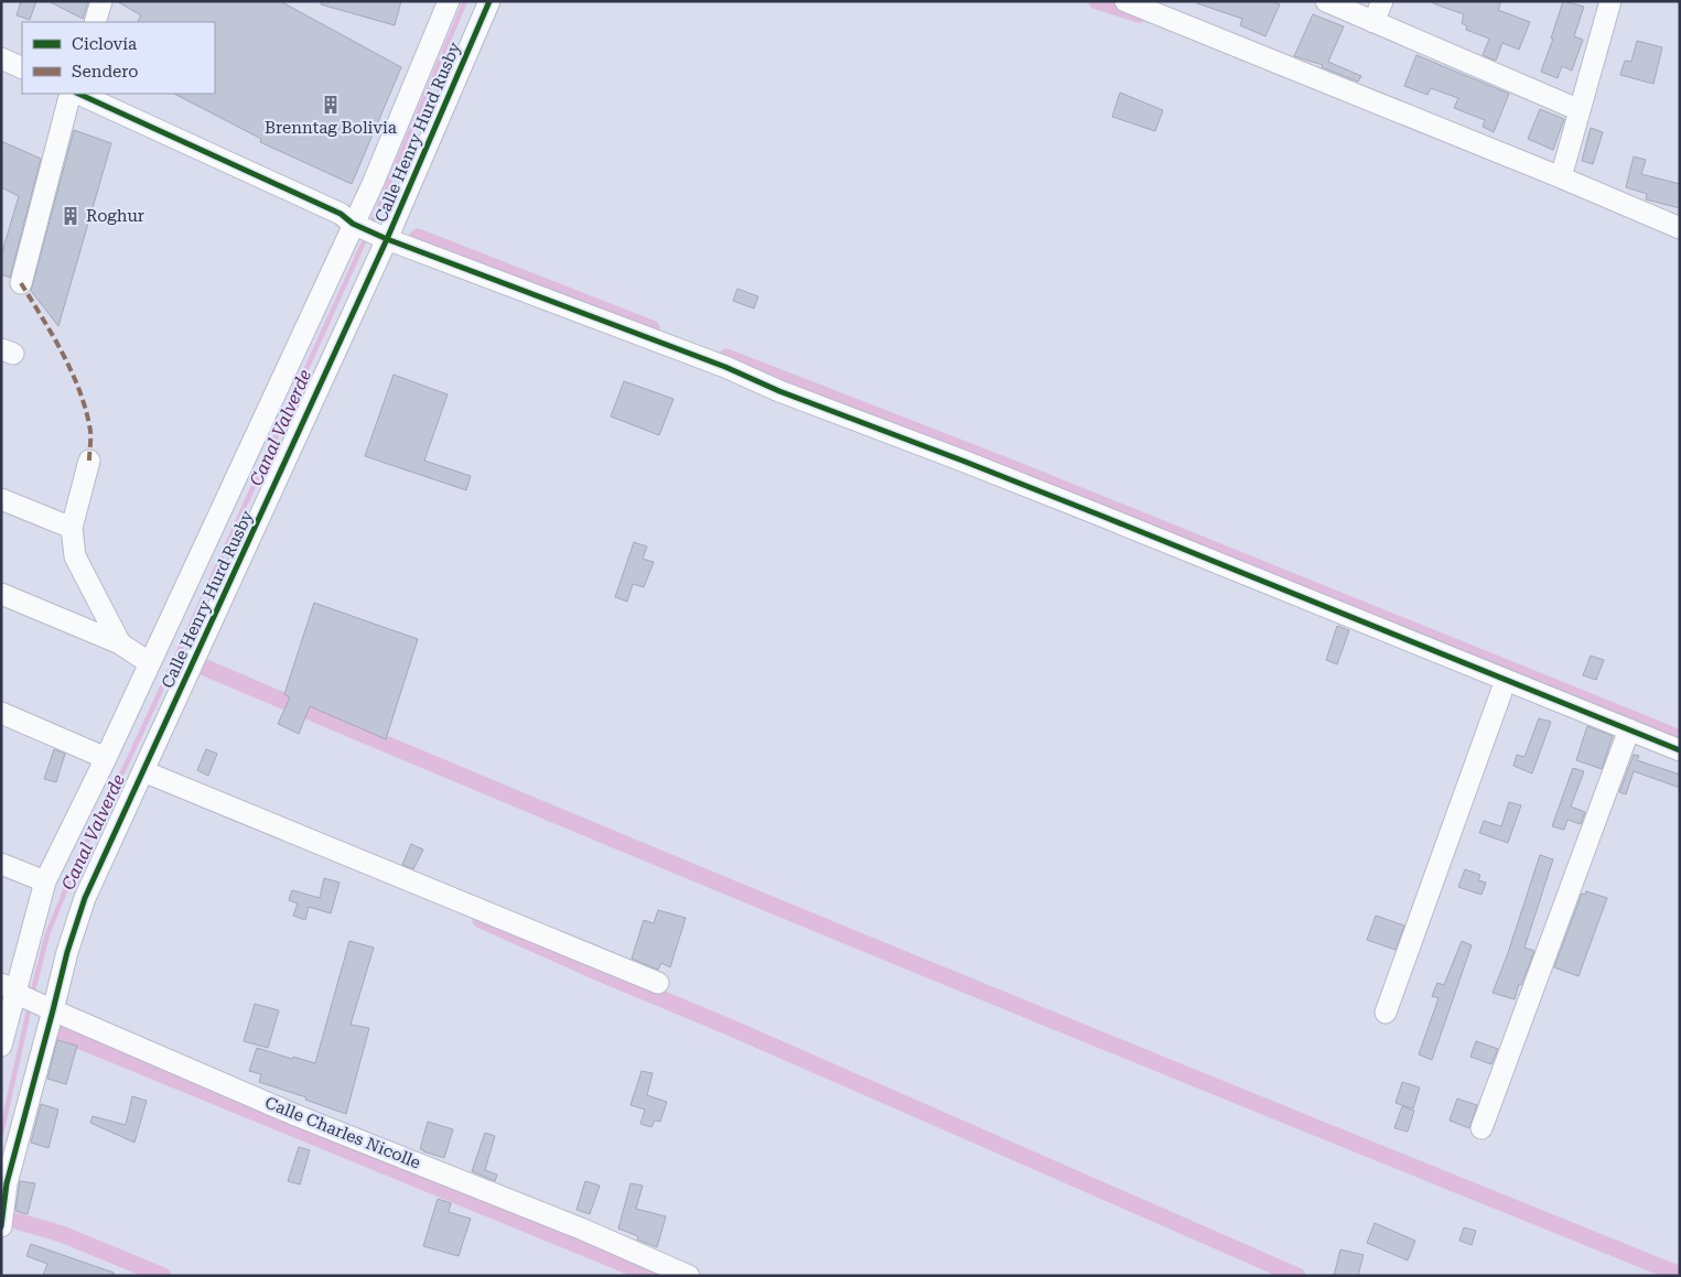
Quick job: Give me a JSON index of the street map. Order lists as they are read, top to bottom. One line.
{"streets":{"street":["Calle Henry Hurd Rusby","Calle Charles Nicolle"]},"crossings":[["Calle Henry Hurd Rusby","Calle Charles Nicolle"]],"water":["Canal Valverde"],"places":{"building":["Brenntag Bolivia","Roghur"]},"legend":["Ciclovía","Sendero"]}
